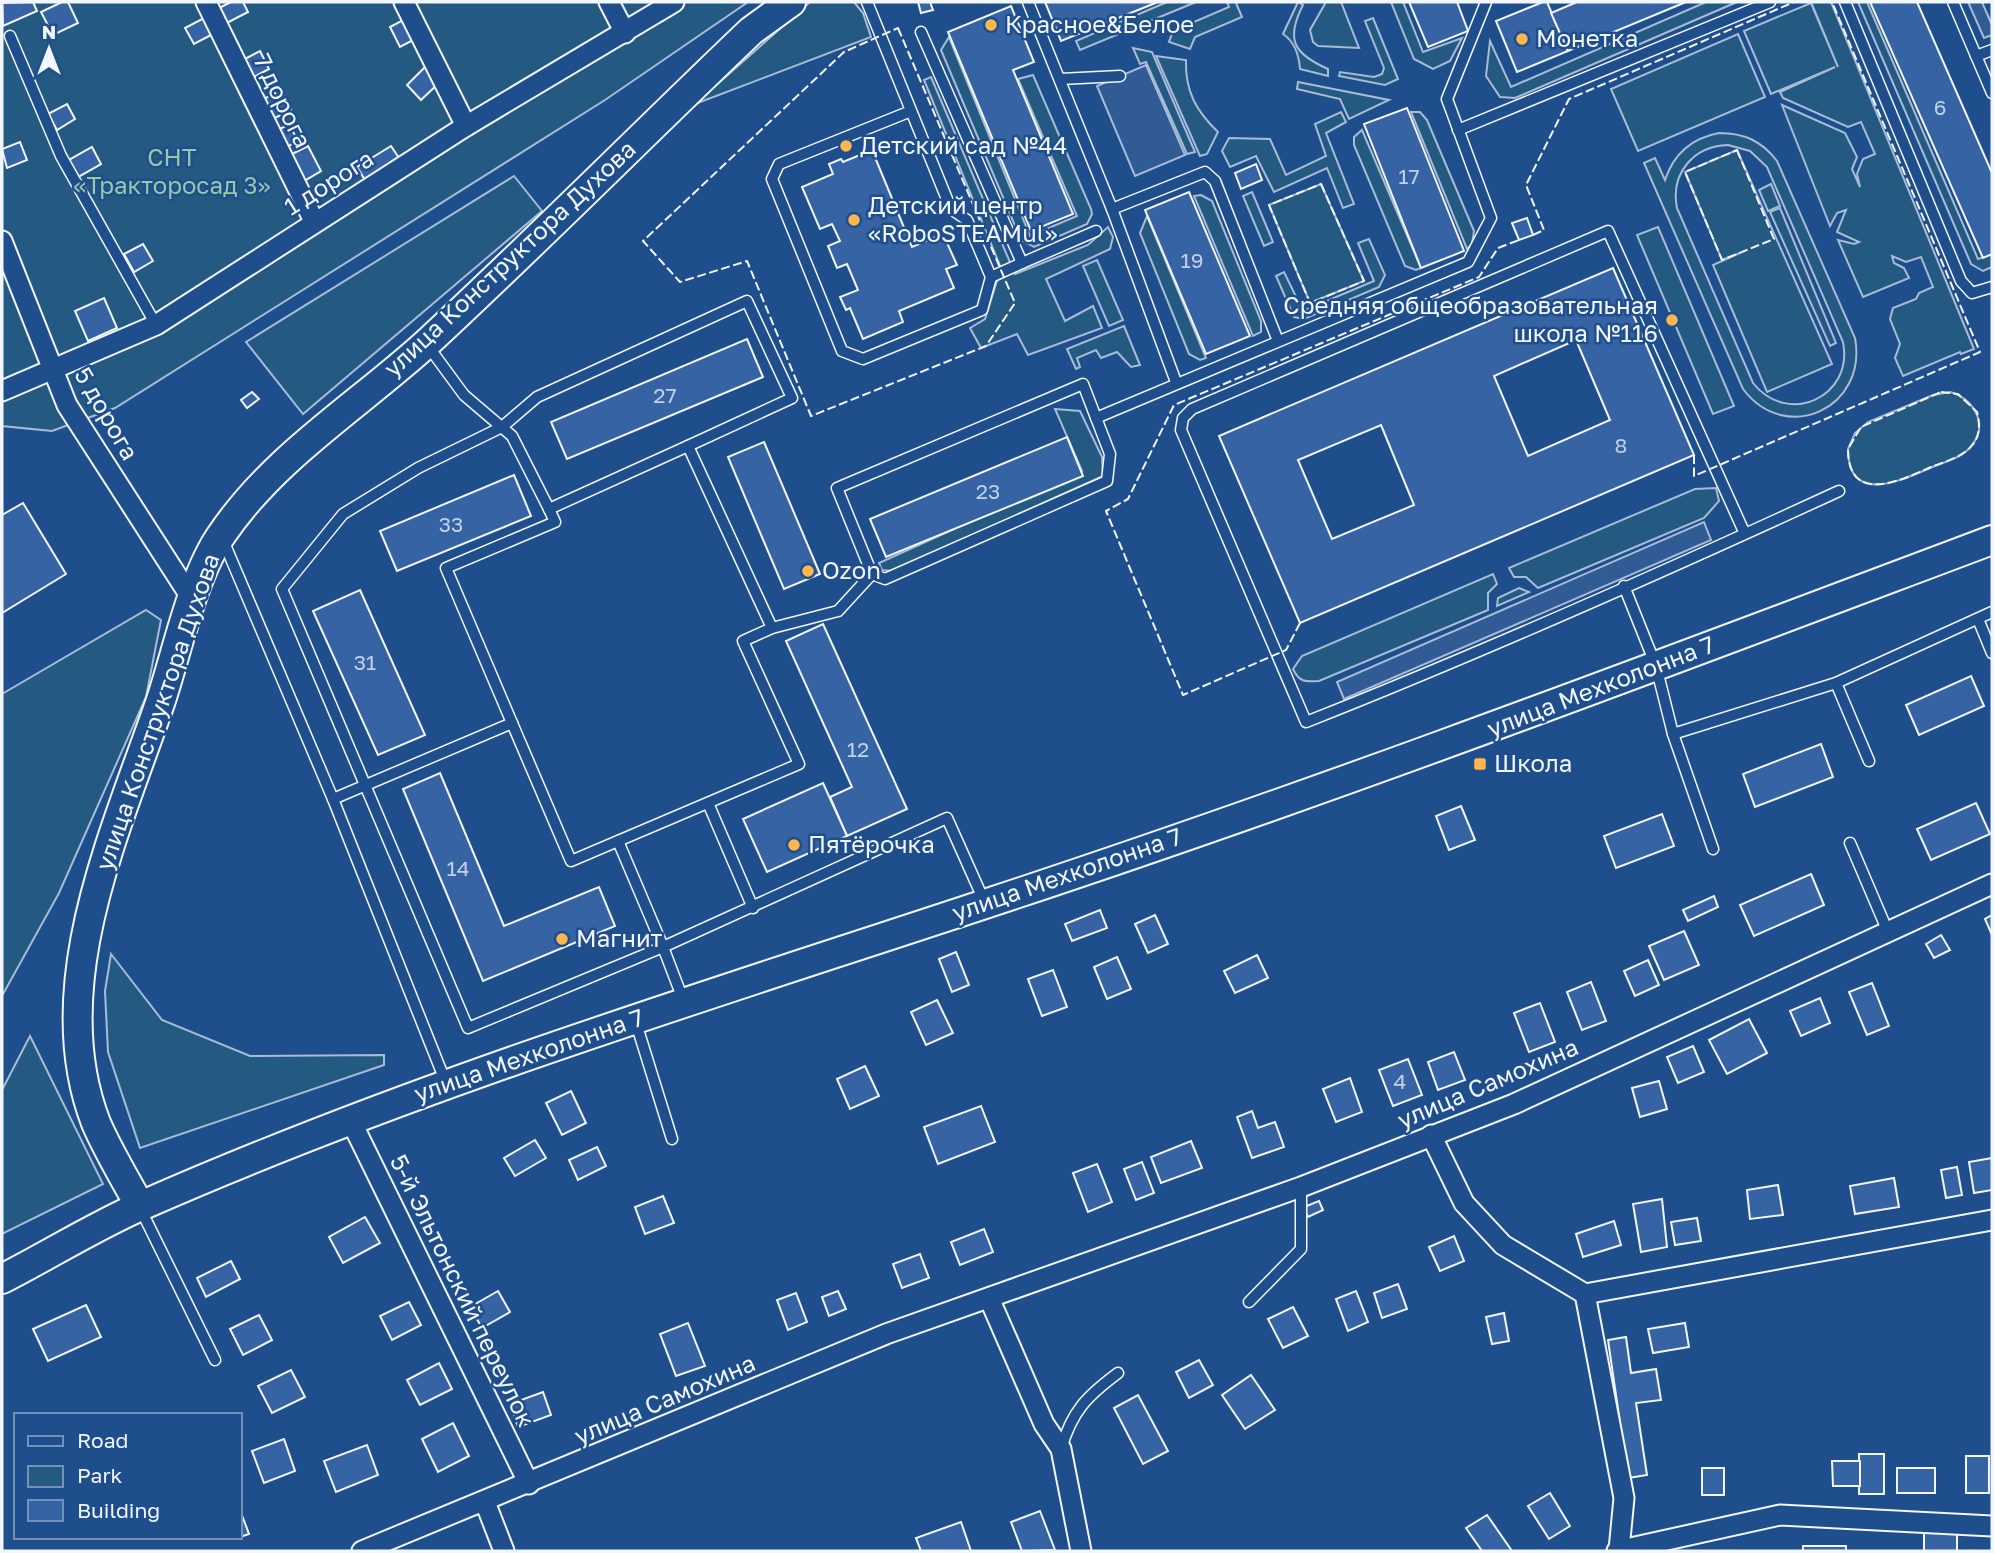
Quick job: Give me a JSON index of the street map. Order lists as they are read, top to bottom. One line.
{"streets":{"street":["7 дорога","1 дорога","улица Конструктора Духова","5 дорога","улица Мехколонна 7","улица Самохина","5-й Эльтонский переулок"]},"crossings":[["7 дорога","1 дорога"],["1 дорога","5 дорога"],["улица Конструктора Духова","5 дорога"],["улица Конструктора Духова","улица Мехколонна 7"],["улица Мехколонна 7","5-й Эльтонский переулок"],["улица Самохина","5-й Эльтонский переулок"]],"parks":["СНТ «Тракторосад 3»"],"places":{"other":["Красное&Белое","Монетка","Детский сад №44","Детский центр «RoboSTEAMul»","Средняя общеобразовательная школа №116","Ozon","Пятёрочка","Магнит"],"transit":["Школа"]},"house_numbers":["6","17","19","27","8","23","33","31","12","14","4"],"legend":["Road","Park","Building"],"north":"top"}
